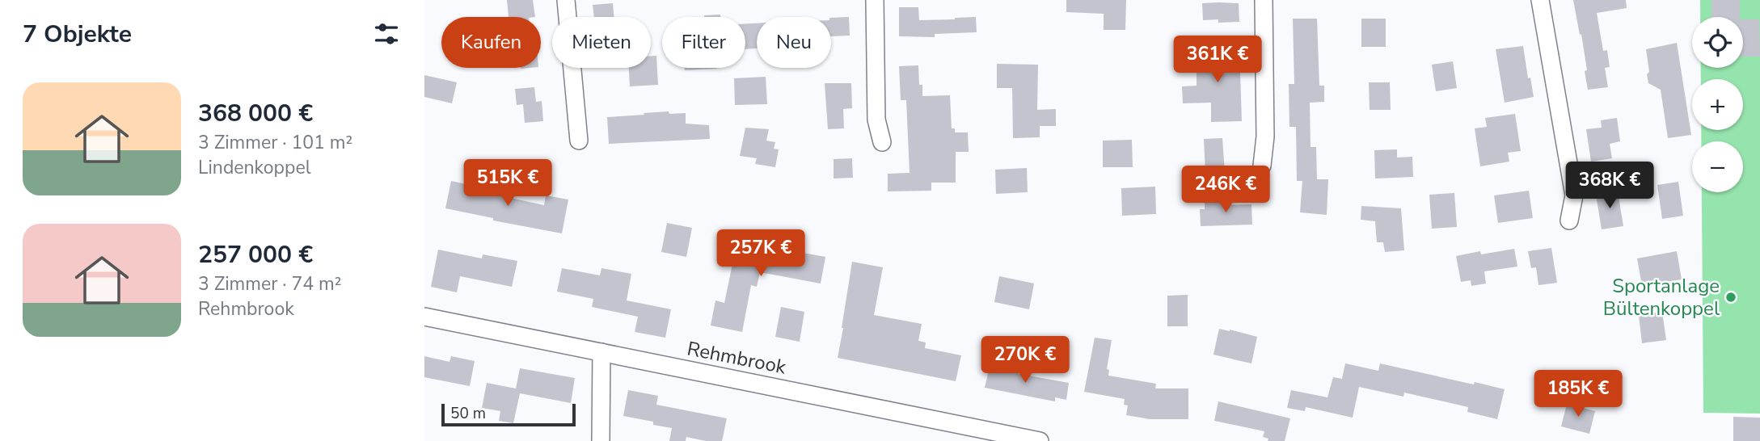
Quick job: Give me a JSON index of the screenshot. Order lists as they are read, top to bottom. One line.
{"streets":{"street":["Rehmbrook"]},"places":["Sportanlage Bültenkoppel"],"scale_bar":"50 m","page":{"heading":"7 Objekte","map_buttons":["+","−"],"chip":["Kaufen","Mieten","Filter","Neu"],"price":["361K €","515K €","368K €","246K €","257K €","270K €","185K €"],"list":[{"name":"368 000 €","note":"3 Zimmer · 101 m² · Lindenkoppel"},{"name":"257 000 €","note":"3 Zimmer · 74 m² · Rehmbrook"}],"scale":"50 m"}}
